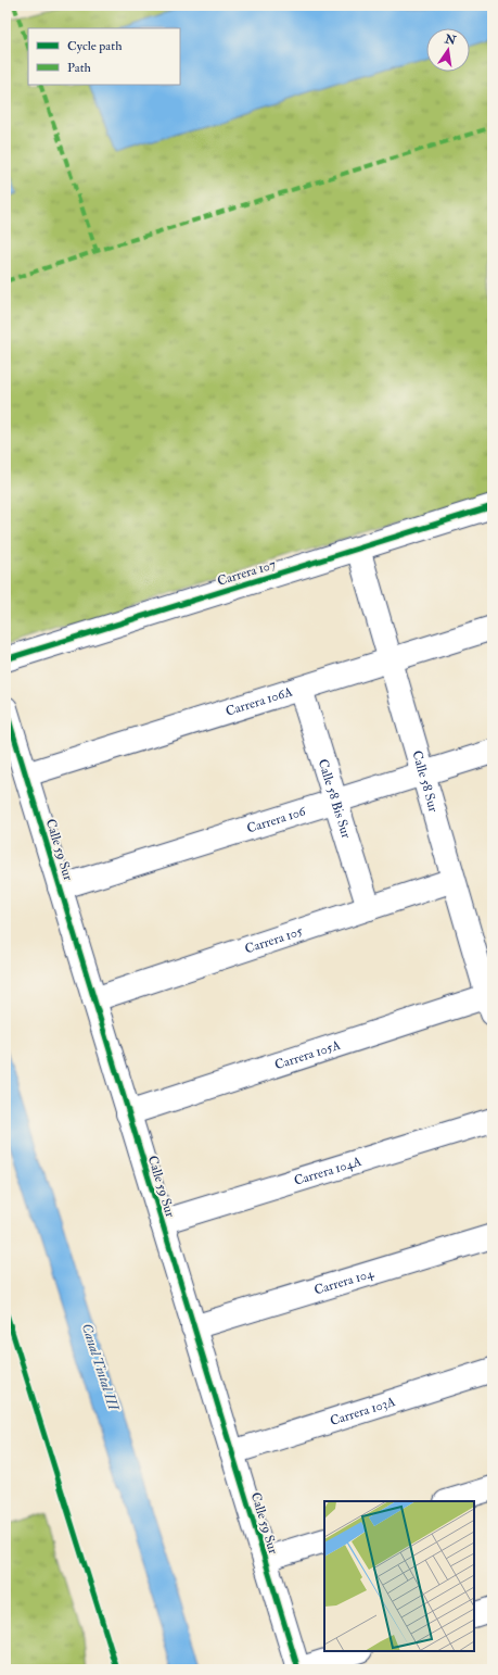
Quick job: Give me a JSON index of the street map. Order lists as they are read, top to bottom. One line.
{"streets":{"street":["Carrera 107","Carrera 106A","Calle 58 Sur","Calle 58 Bis Sur","Carrera 106","Calle 59 Sur","Carrera 105","Carrera 105A","Carrera 104A","Carrera 104","Carrera 103A"]},"crossings":[["Carrera 107","Calle 58 Sur"],["Carrera 106A","Calle 58 Sur"],["Carrera 106A","Calle 58 Bis Sur"],["Carrera 106A","Calle 59 Sur"],["Calle 58 Sur","Carrera 106"],["Calle 58 Sur","Carrera 105"],["Calle 58 Sur","Carrera 105A"],["Calle 58 Bis Sur","Carrera 106"],["Calle 58 Bis Sur","Carrera 105"],["Carrera 106","Calle 59 Sur"],["Calle 59 Sur","Carrera 105"],["Calle 59 Sur","Carrera 105A"],["Calle 59 Sur","Carrera 104A"],["Calle 59 Sur","Carrera 104"],["Calle 59 Sur","Carrera 103A"]],"water":["Canal Tintal III"],"legend":["Cycle path","Path"],"north":"top"}
